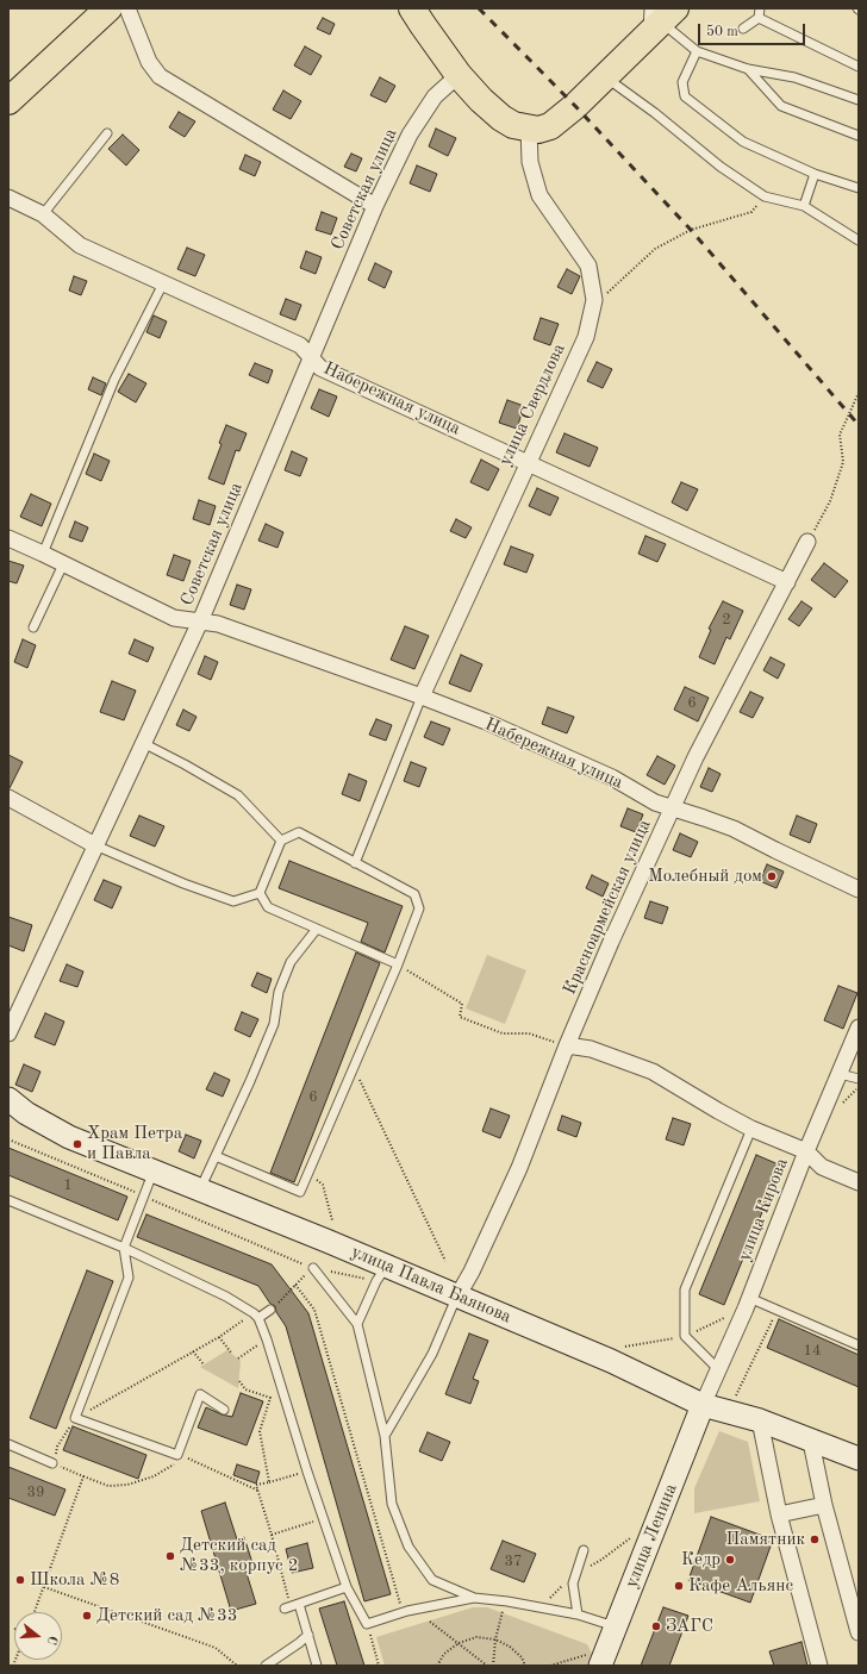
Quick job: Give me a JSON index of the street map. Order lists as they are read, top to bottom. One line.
{"streets":{"main road":["улица Павла Баянова","улица Ленина"],"street":["Советская улица","Набережная улица","улица Свердлова","Красноармейская улица","улица Кирова"]},"crossings":[["Советская улица","Набережная улица"],["Набережная улица","улица Свердлова"],["Набережная улица","Красноармейская улица"],["Красноармейская улица","улица Павла Баянова"],["улица Кирова","улица Павла Баянова"],["улица Кирова","улица Ленина"],["улица Павла Баянова","улица Ленина"]],"places":["Молебный дом","Храм Петра и Павла","Памятник","Детский сад №33, корпус 2","Кедр","Школа №8","Кафе Альянс","Детский сад №33","ЗАГС"],"house_numbers":["2","6","6","1","14","39","37"],"scale_bar":"50 m","north":"right"}
